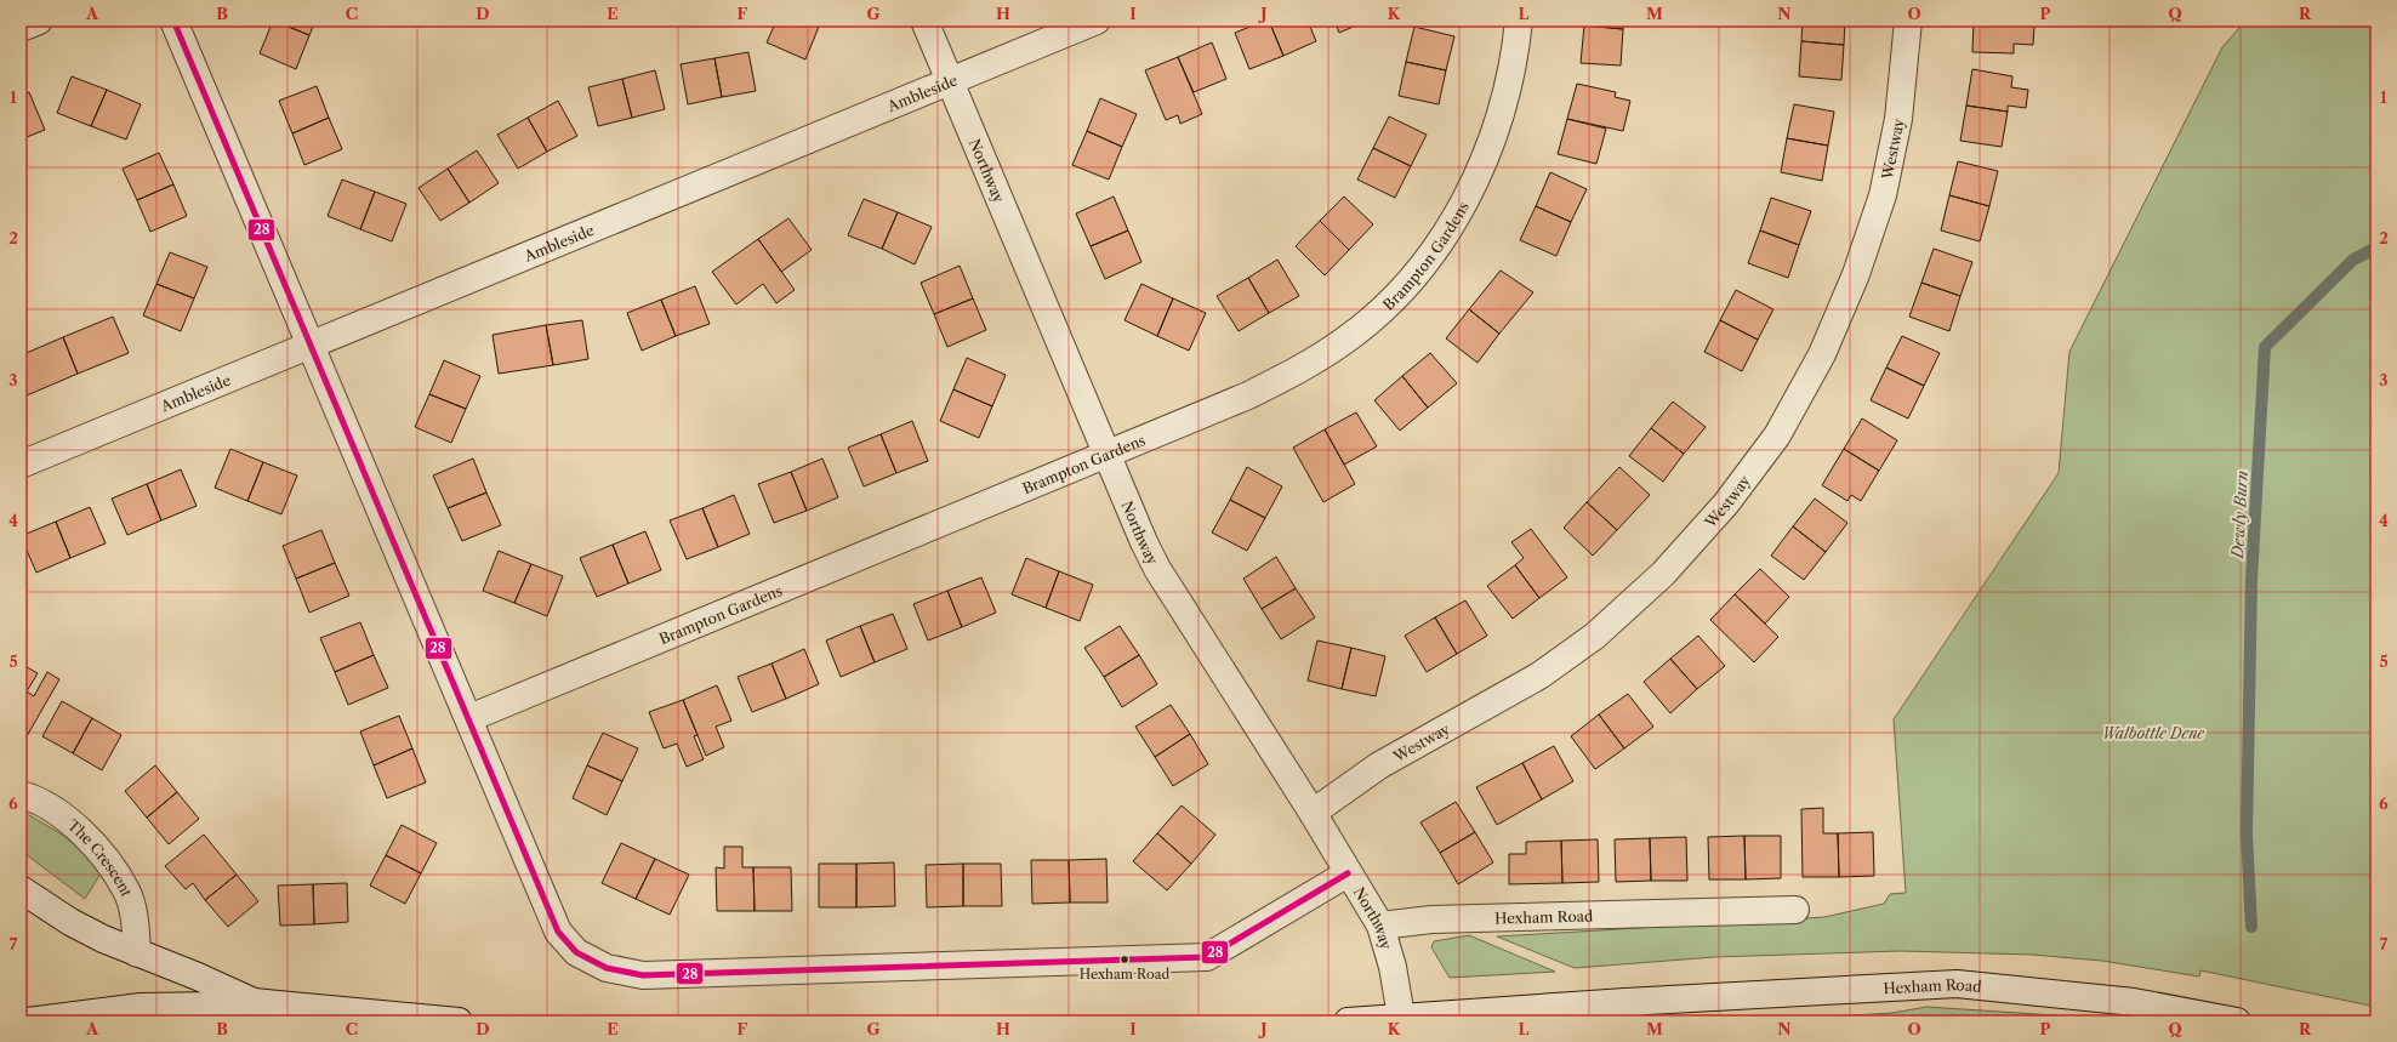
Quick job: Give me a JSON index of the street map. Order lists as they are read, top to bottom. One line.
{"streets":{"street":["Ambleside","Westway","Northway","Brampton Gardens","The Crescent","Hexham Road"]},"crossings":[["Ambleside","Northway"],["Westway","Northway"],["Northway","Brampton Gardens"],["Northway","Hexham Road"]],"water":["Dewly Burn"],"parks":["Walbottle Dene"],"places":["Hexham Road"],"lines":["transit line 28"],"grid":{"columns":["A","B","C","D","E","F","G","H","I","J","K","L","M","N","O","P","Q","R"],"rows":["1","2","3","4","5","6","7"]}}
